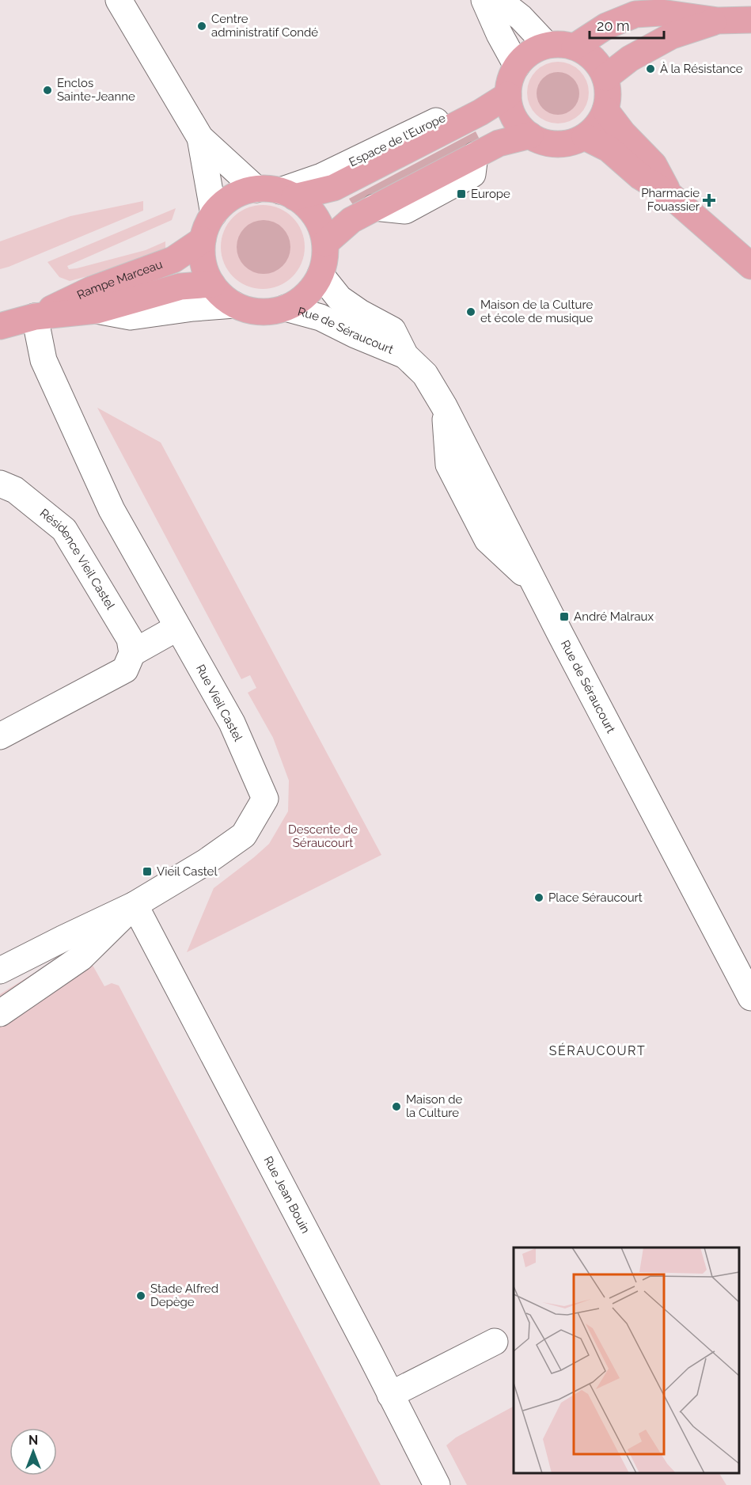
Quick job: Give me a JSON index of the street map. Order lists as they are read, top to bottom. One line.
{"streets":{"main road":["Espace de l'Europe","Rampe Marceau"],"street":["Rue de Séraucourt","Résidence Vieil Castel","Rue Vieil Castel","Rue Jean Bouin"]},"crossings":[["Espace de l'Europe","Rampe Marceau"],["Espace de l'Europe","Rue de Séraucourt"],["Rampe Marceau","Rue de Séraucourt"],["Rampe Marceau","Rue Vieil Castel"],["Rue Vieil Castel","Rue Jean Bouin"]],"districts":["SÉRAUCOURT"],"parks":["Descente de Séraucourt"],"places":{"other":["Centre administratif Condé","À la Résistance","Enclos Sainte-Jeanne","Maison de la Culture et école de musique","Place Séraucourt","Maison de la Culture","Stade Alfred Depège"],"transit":["Europe","André Malraux","Vieil Castel"],"health":["Pharmacie Fouassier"]},"scale_bar":"20 m","north":"top"}
